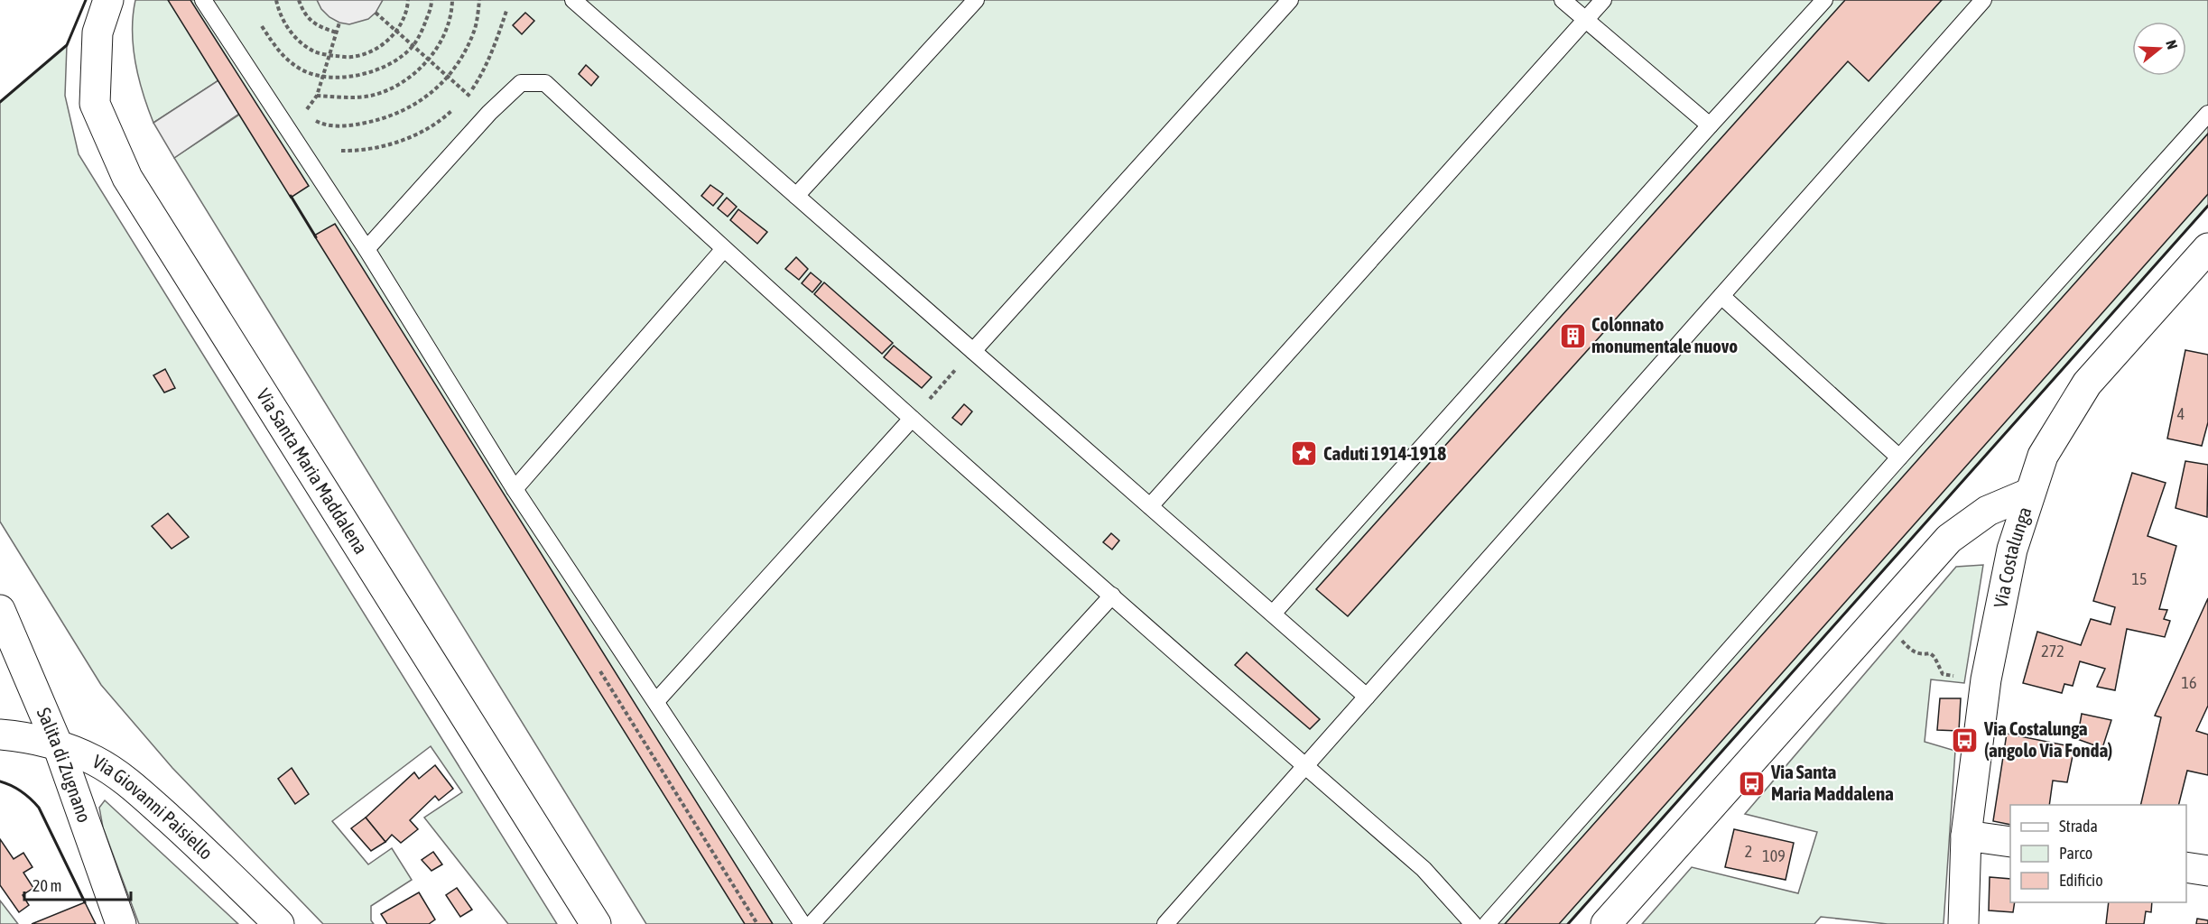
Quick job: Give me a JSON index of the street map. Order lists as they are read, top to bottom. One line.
{"streets":{"street":["Via Santa Maria Maddalena","Via Costalunga","Salita di Zugnano","Via Giovanni Paisiello"]},"crossings":[["Salita di Zugnano","Via Giovanni Paisiello"]],"places":{"building":["Colonnato monumentale nuovo"],"place":["Caduti 1914-1918"],"bus stop":["Via Costalunga (angolo Via Fonda)","Via Santa Maria Maddalena"]},"house_numbers":["4","15","272","16","2","109"],"legend":["Strada","Parco","Edificio"],"scale_bar":"20 m","north":"right"}
